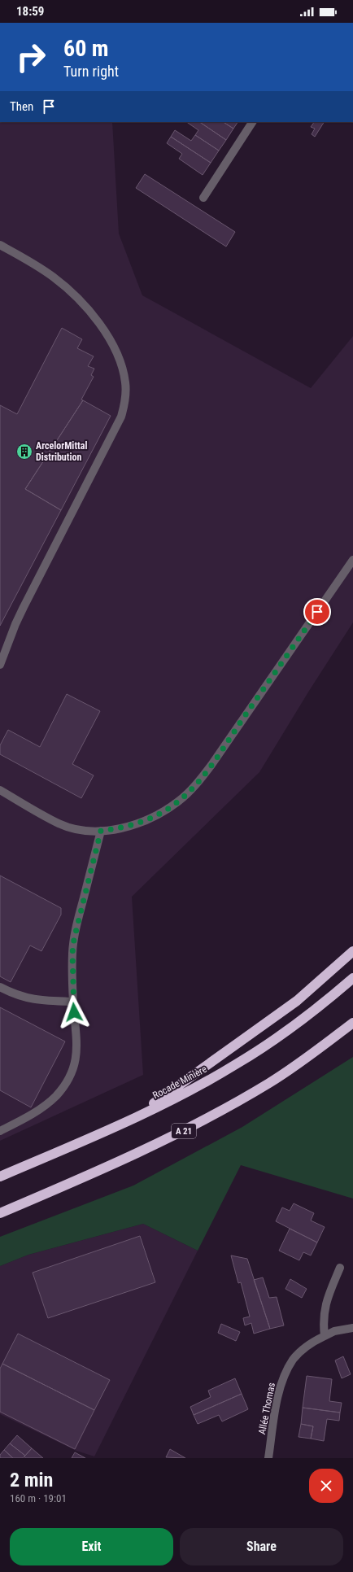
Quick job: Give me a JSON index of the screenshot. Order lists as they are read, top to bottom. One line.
{"streets":{"highway":["Rocade Minière","A 21"],"street":["Allée Thomas"]},"places":{"building":["ArcelorMittal Distribution"]},"page":{"status":"18:59","turn":["60 m","Turn right"],"then":"Then","heading":["2 min","160 m · 19:01"],"buttons":["Exit","Share"]}}
